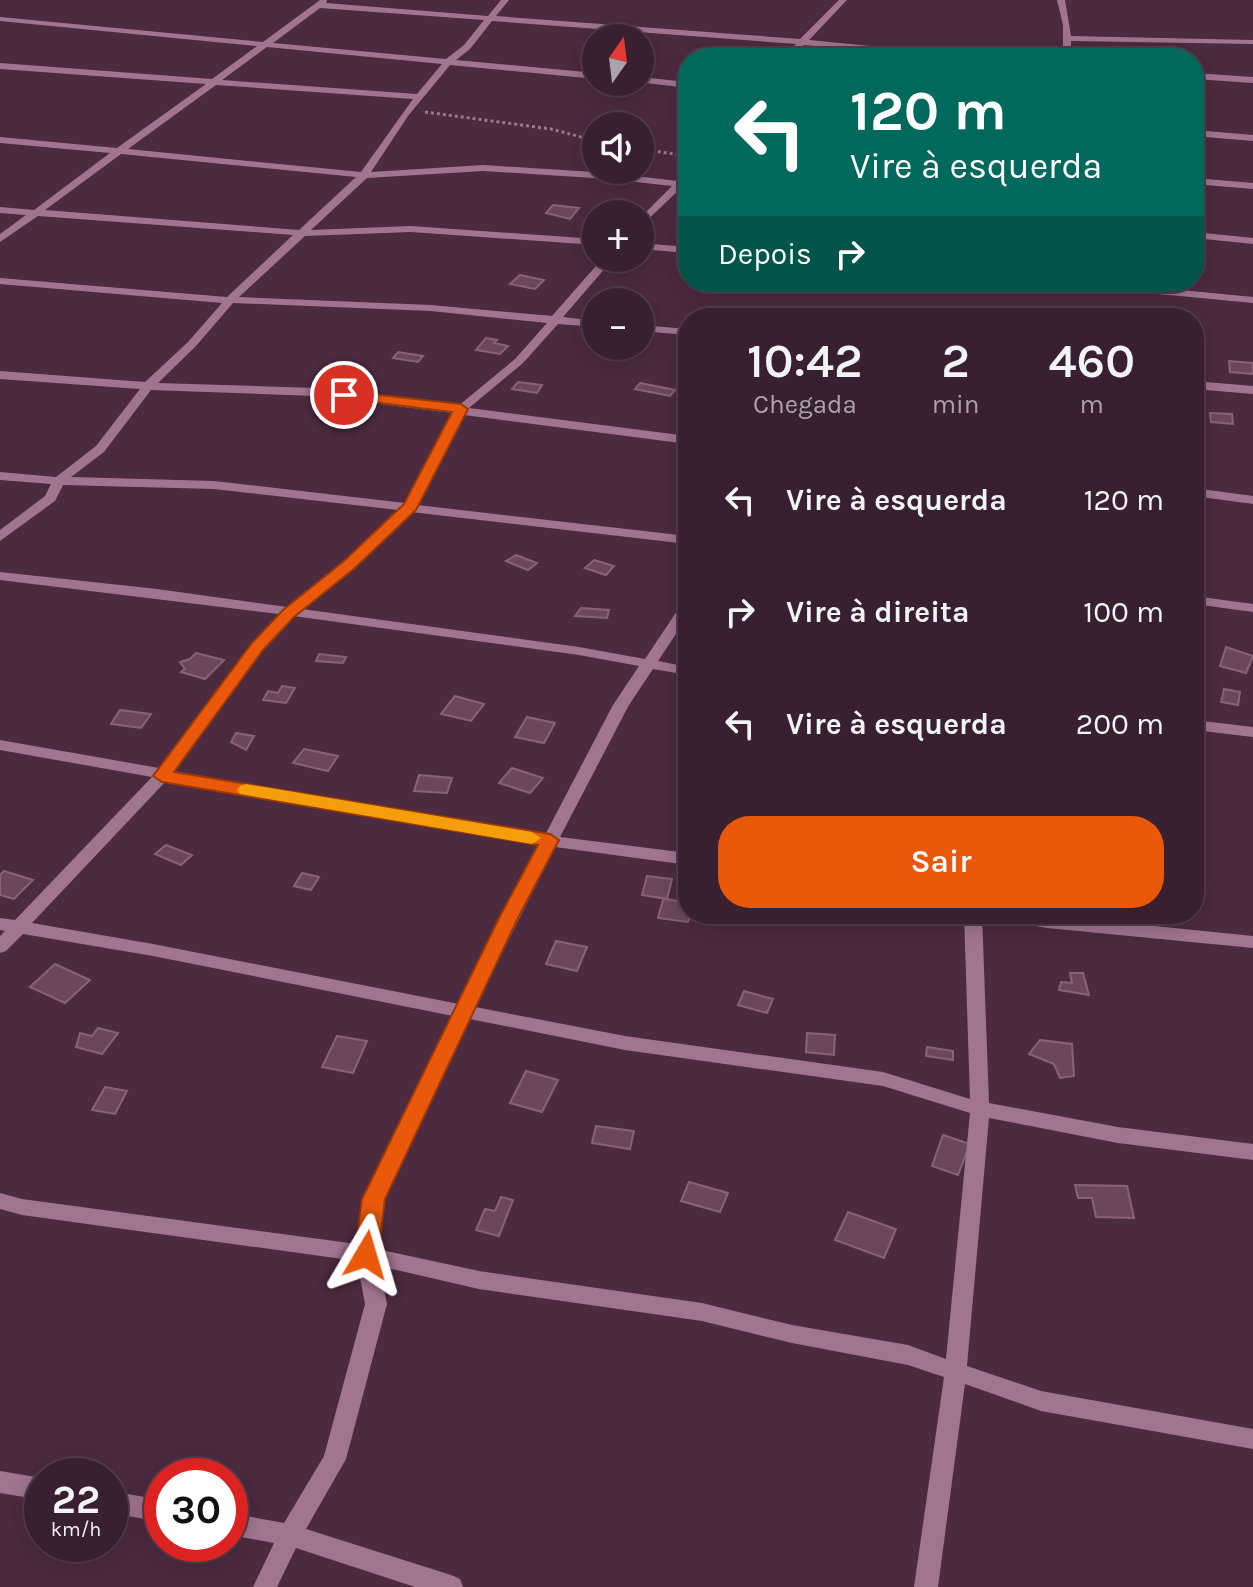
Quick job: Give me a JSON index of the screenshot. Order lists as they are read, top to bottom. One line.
{"north":"top","page":{"map_buttons":["+","−"],"turn":["120 m","Vire à esquerda"],"then":"Depois","eta":["10:42","Chegada","2","min","460","m"],"list":[{"name":"Vire à esquerda","value":"120 m"},{"name":"Vire à direita","value":"100 m"},{"name":"Vire à esquerda","value":"200 m"}],"buttons":"Sair","speed":"22 km/h","limit":"30"}}
